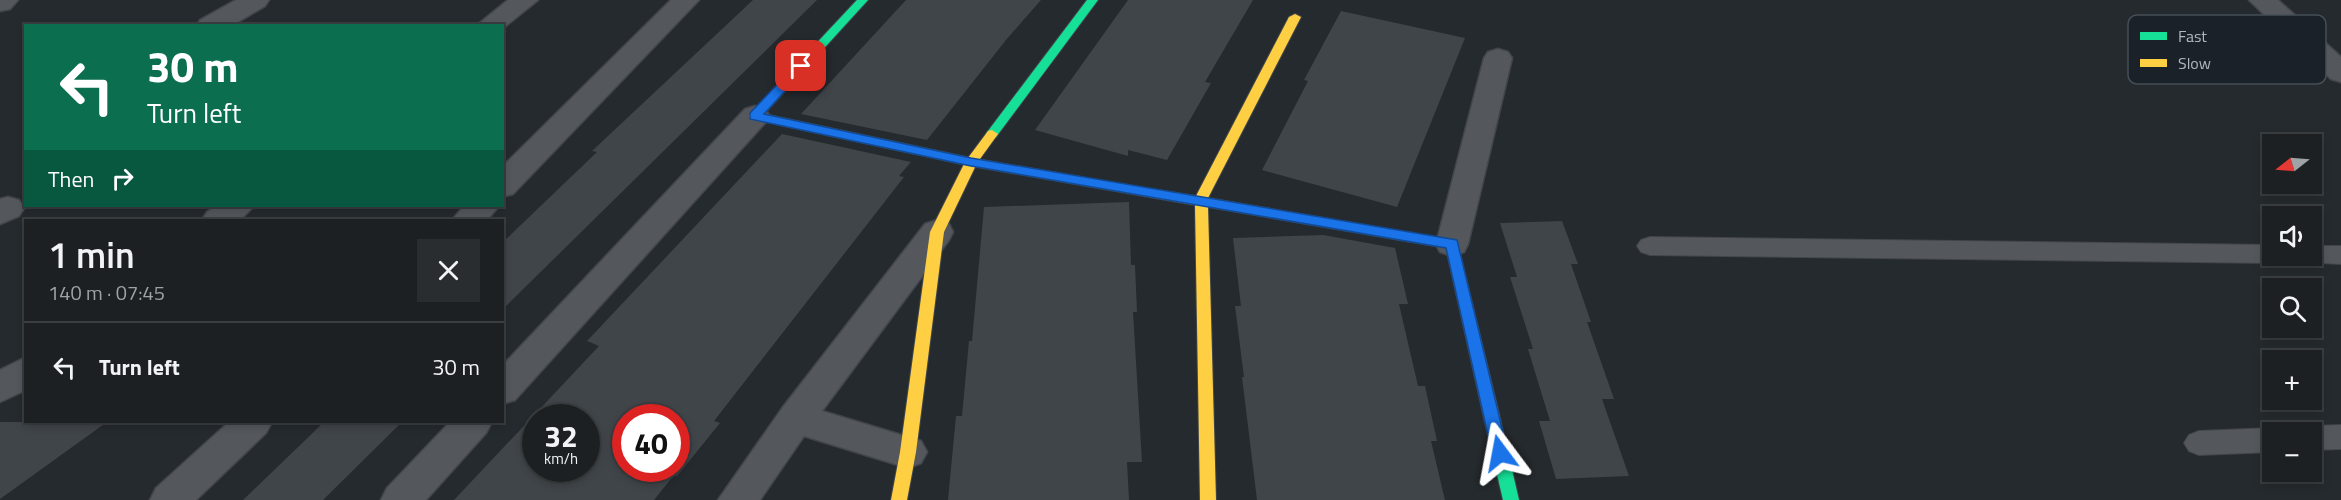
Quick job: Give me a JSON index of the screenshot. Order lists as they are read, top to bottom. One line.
{"legend":["Fast","Slow"],"north":"left","page":{"turn":["30 m","Turn left"],"map_buttons":["+","−"],"then":"Then","heading":["1 min","140 m · 07:45"],"list":[{"name":"Turn left","value":"30 m"}],"speed":"32 km/h","limit":"40"}}
